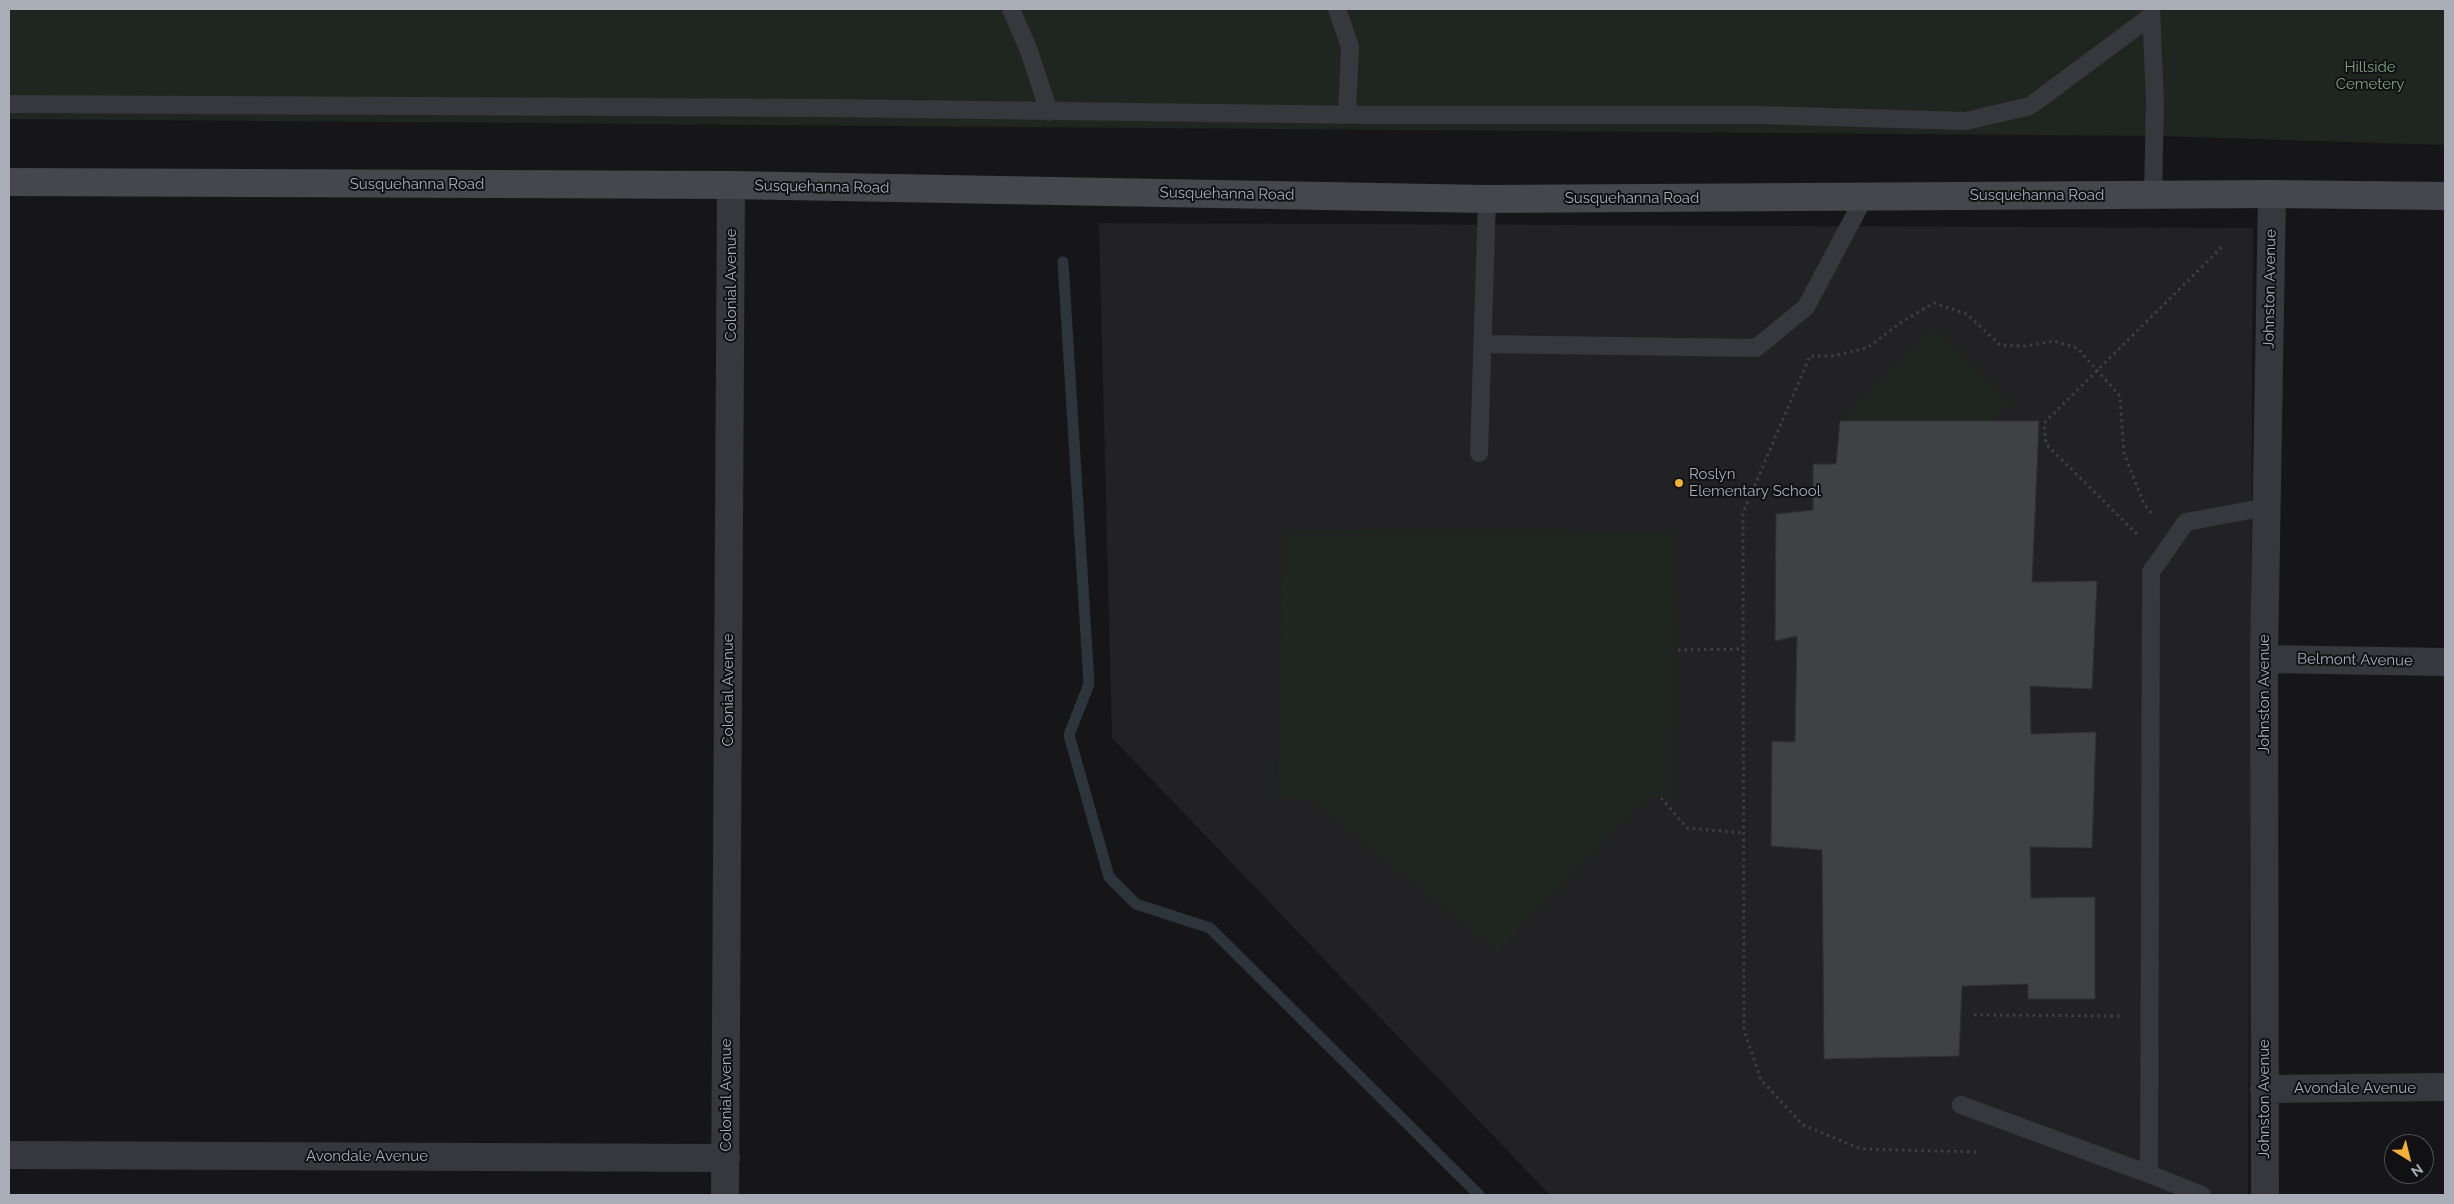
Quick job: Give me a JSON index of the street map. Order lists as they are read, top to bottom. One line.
{"streets":{"main road":["Susquehanna Road"],"street":["Colonial Avenue","Johnston Avenue","Belmont Avenue","Avondale Avenue"]},"crossings":[["Susquehanna Road","Colonial Avenue"],["Susquehanna Road","Johnston Avenue"],["Colonial Avenue","Avondale Avenue"],["Johnston Avenue","Belmont Avenue"],["Johnston Avenue","Avondale Avenue"]],"parks":["Hillside Cemetery"],"places":["Roslyn Elementary School"],"north":"bottom right"}
